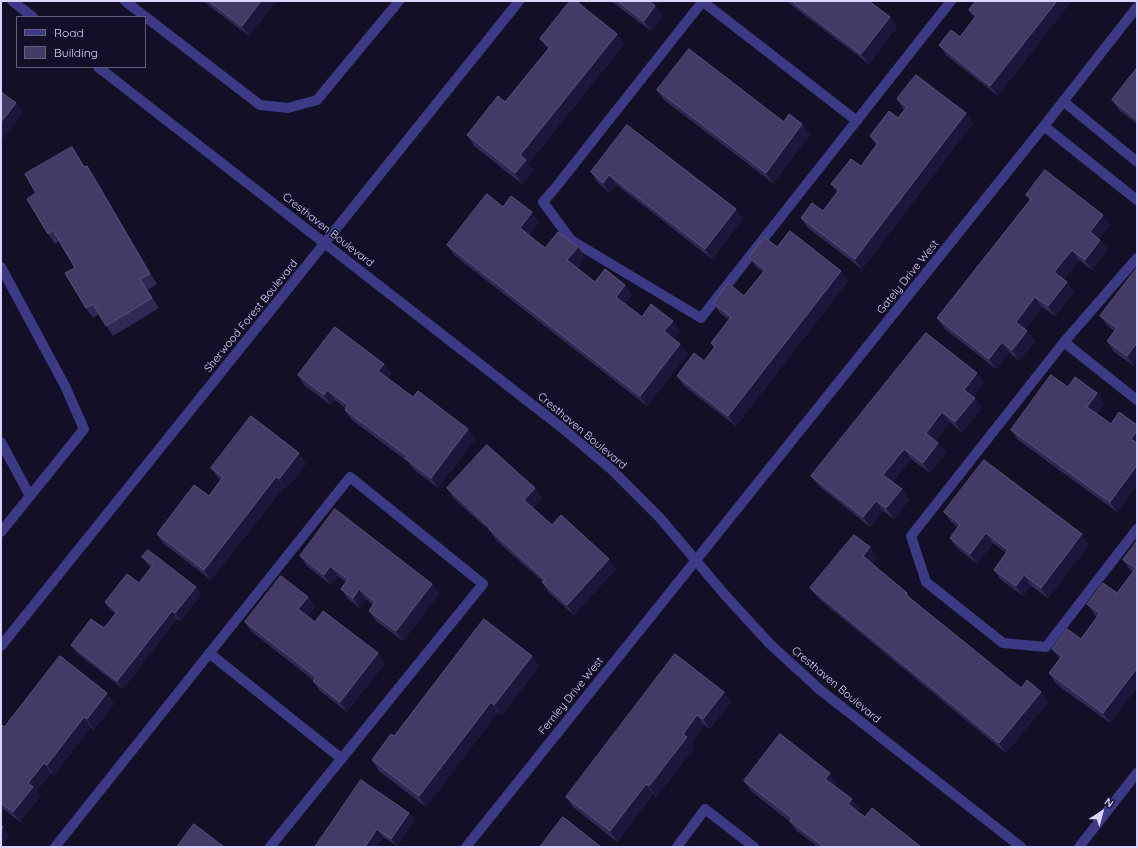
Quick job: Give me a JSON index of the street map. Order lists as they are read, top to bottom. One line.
{"streets":{"street":["Cresthaven Boulevard","Gately Drive West","Sherwood Forest Boulevard","Fernley Drive West"]},"crossings":[["Cresthaven Boulevard","Gately Drive West"],["Cresthaven Boulevard","Sherwood Forest Boulevard"],["Cresthaven Boulevard","Fernley Drive West"],["Gately Drive West","Fernley Drive West"]],"legend":["Road","Building"],"north":"top right"}
